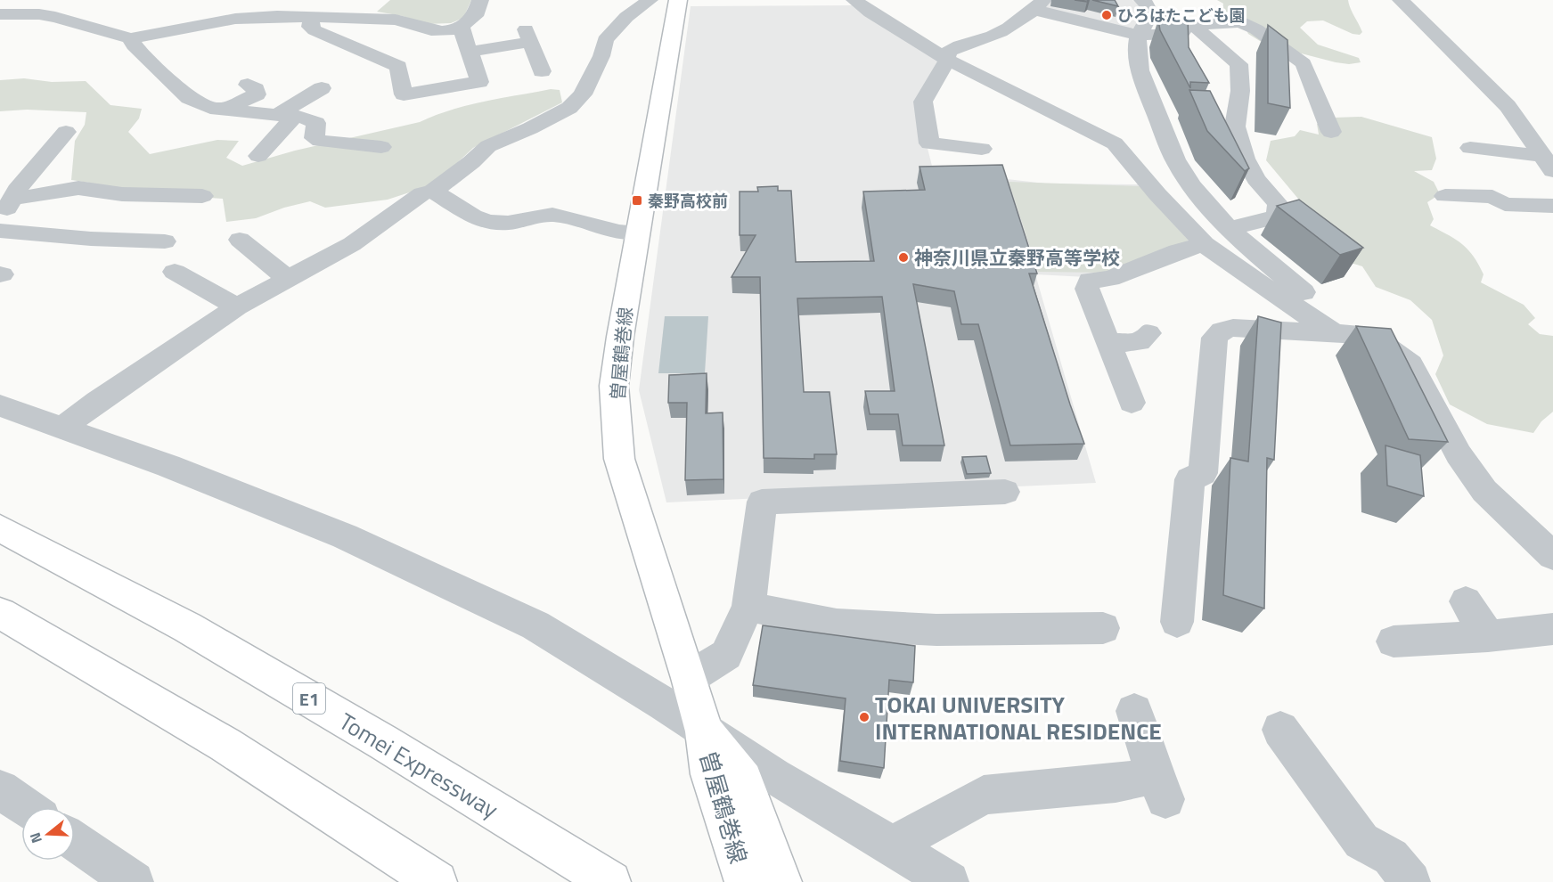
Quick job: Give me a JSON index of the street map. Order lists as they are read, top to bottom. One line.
{"streets":{"main road":["曽屋鶴巻線","E1","Tomei Expressway"]},"places":{"other":["ひろはたこども園","神奈川県立秦野高等学校","TOKAI UNIVERSITY INTERNATIONAL RESIDENCE"],"transit":["秦野高校前"]},"north":"left"}
